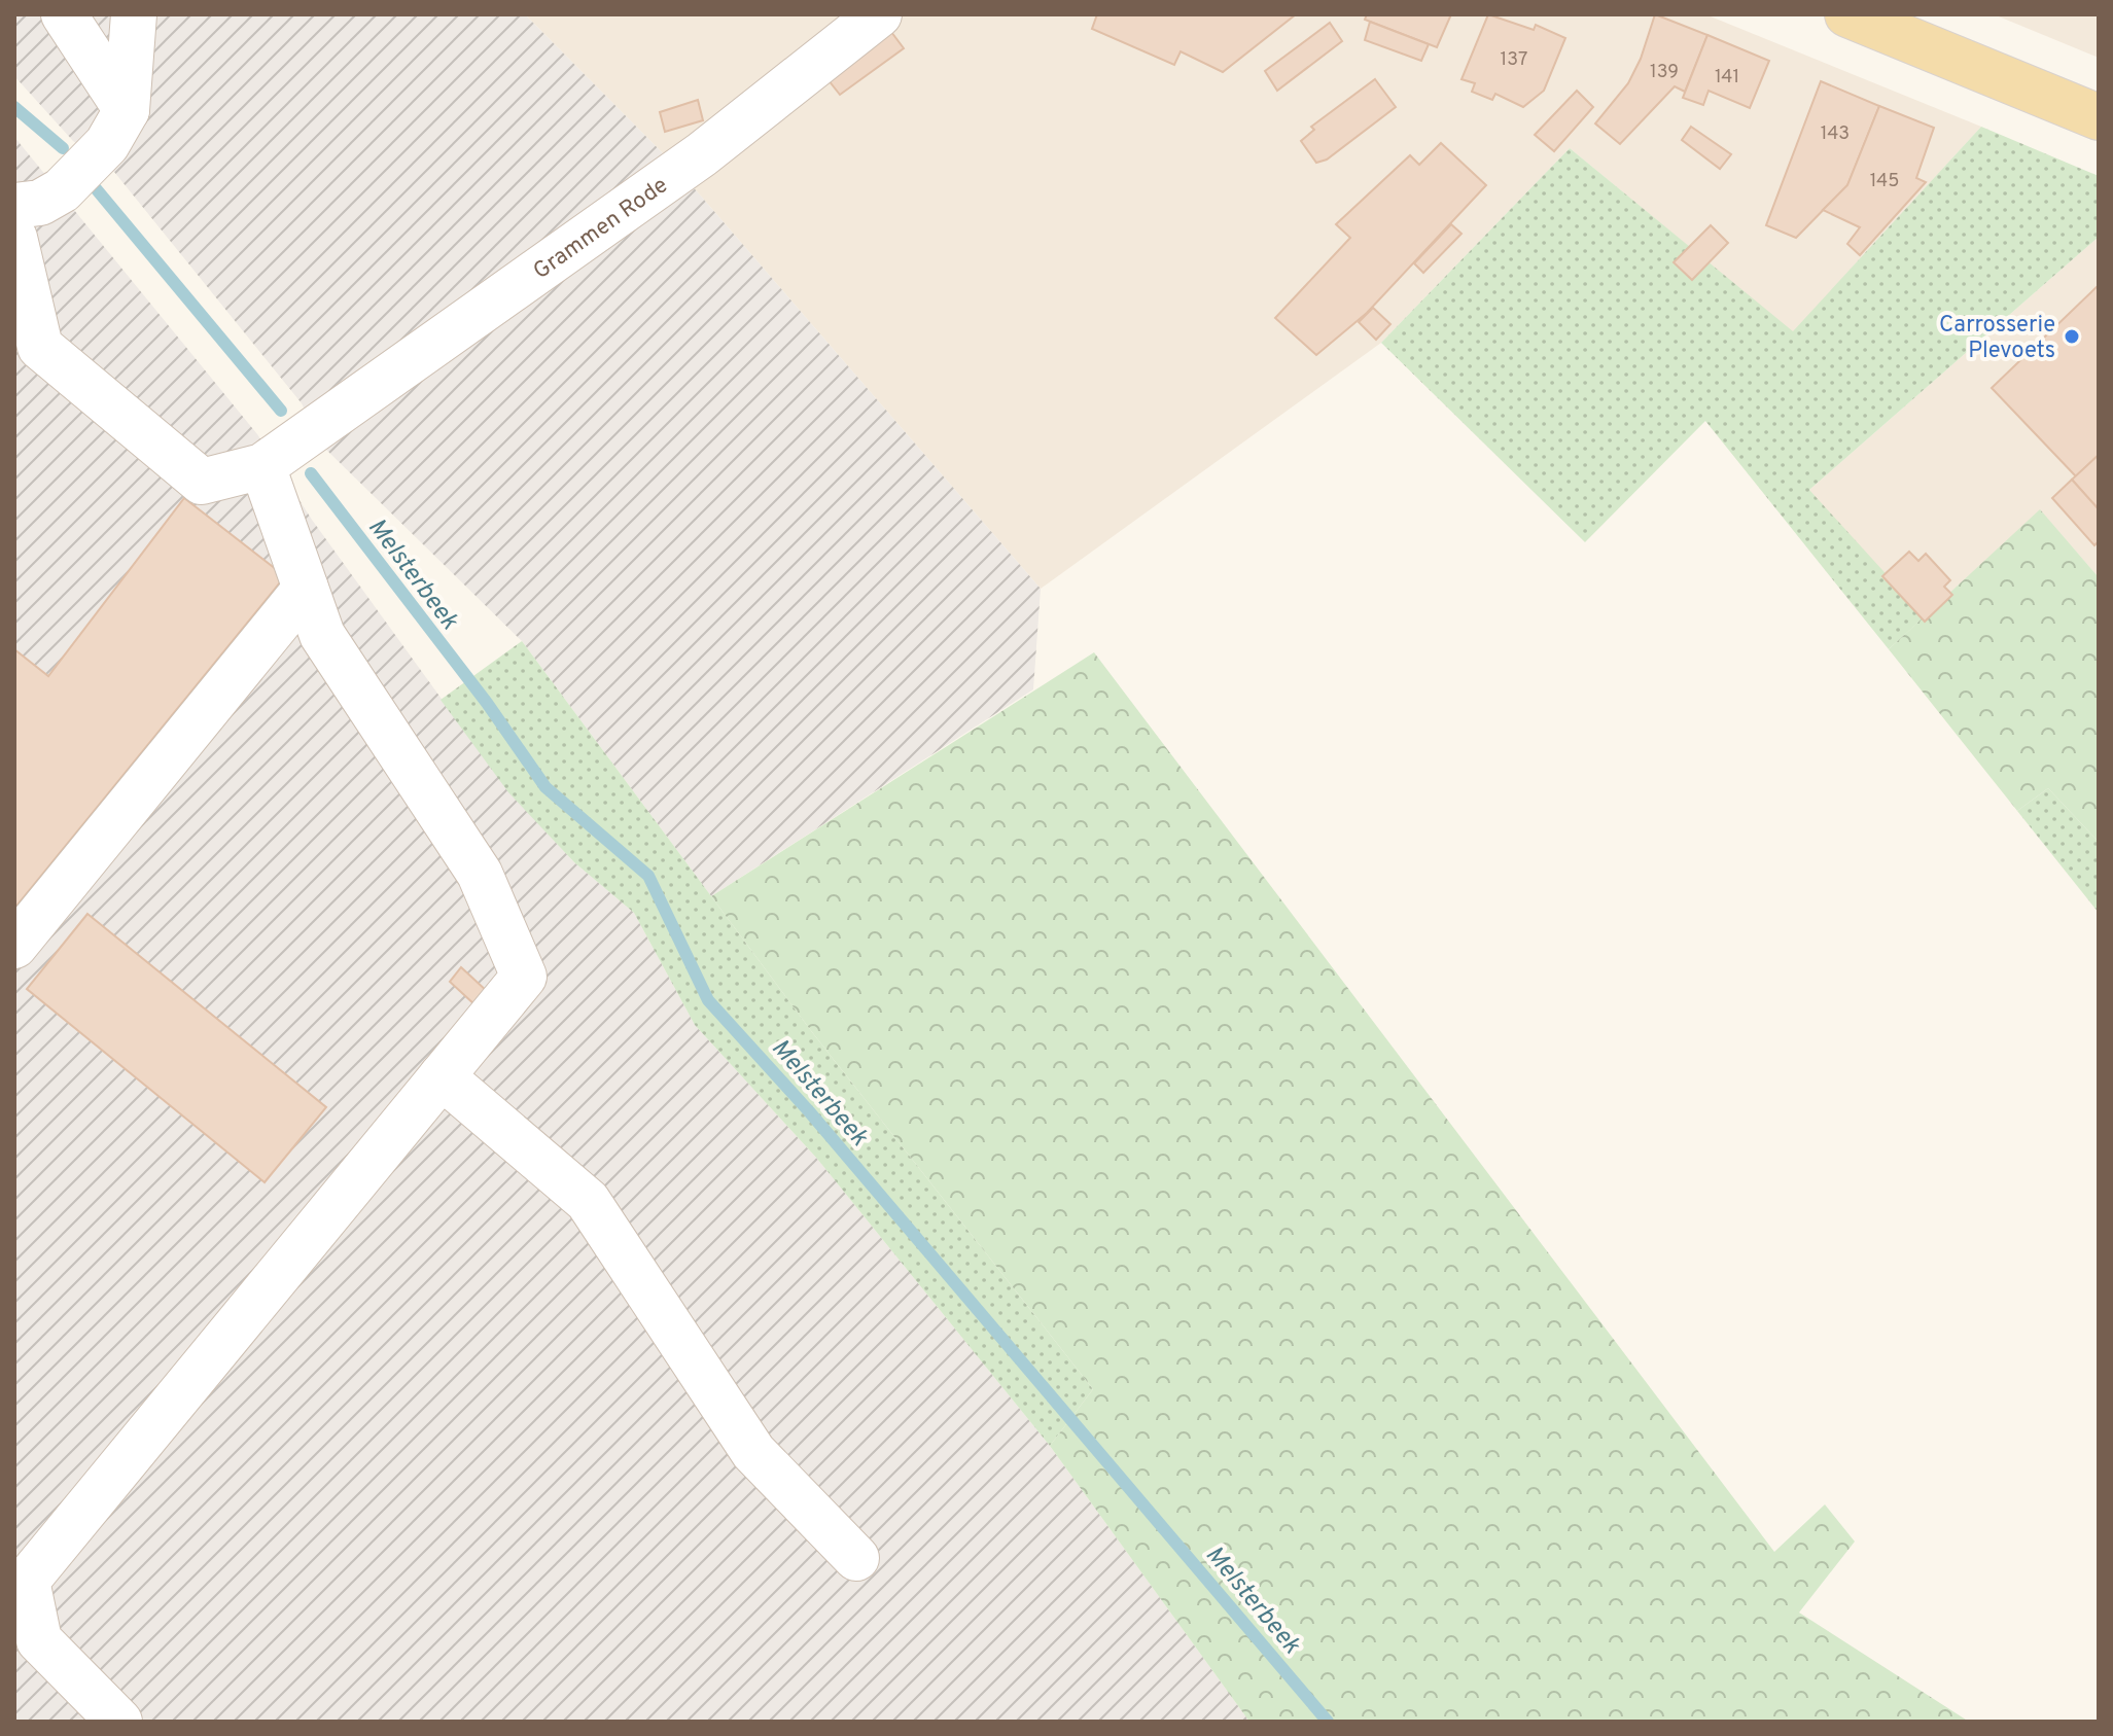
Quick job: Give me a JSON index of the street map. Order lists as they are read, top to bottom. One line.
{"streets":{"street":["Grammen Rode"]},"water":["Melsterbeek"],"places":["Carrosserie Plevoets"],"house_numbers":["137","139","141","143","145"]}
